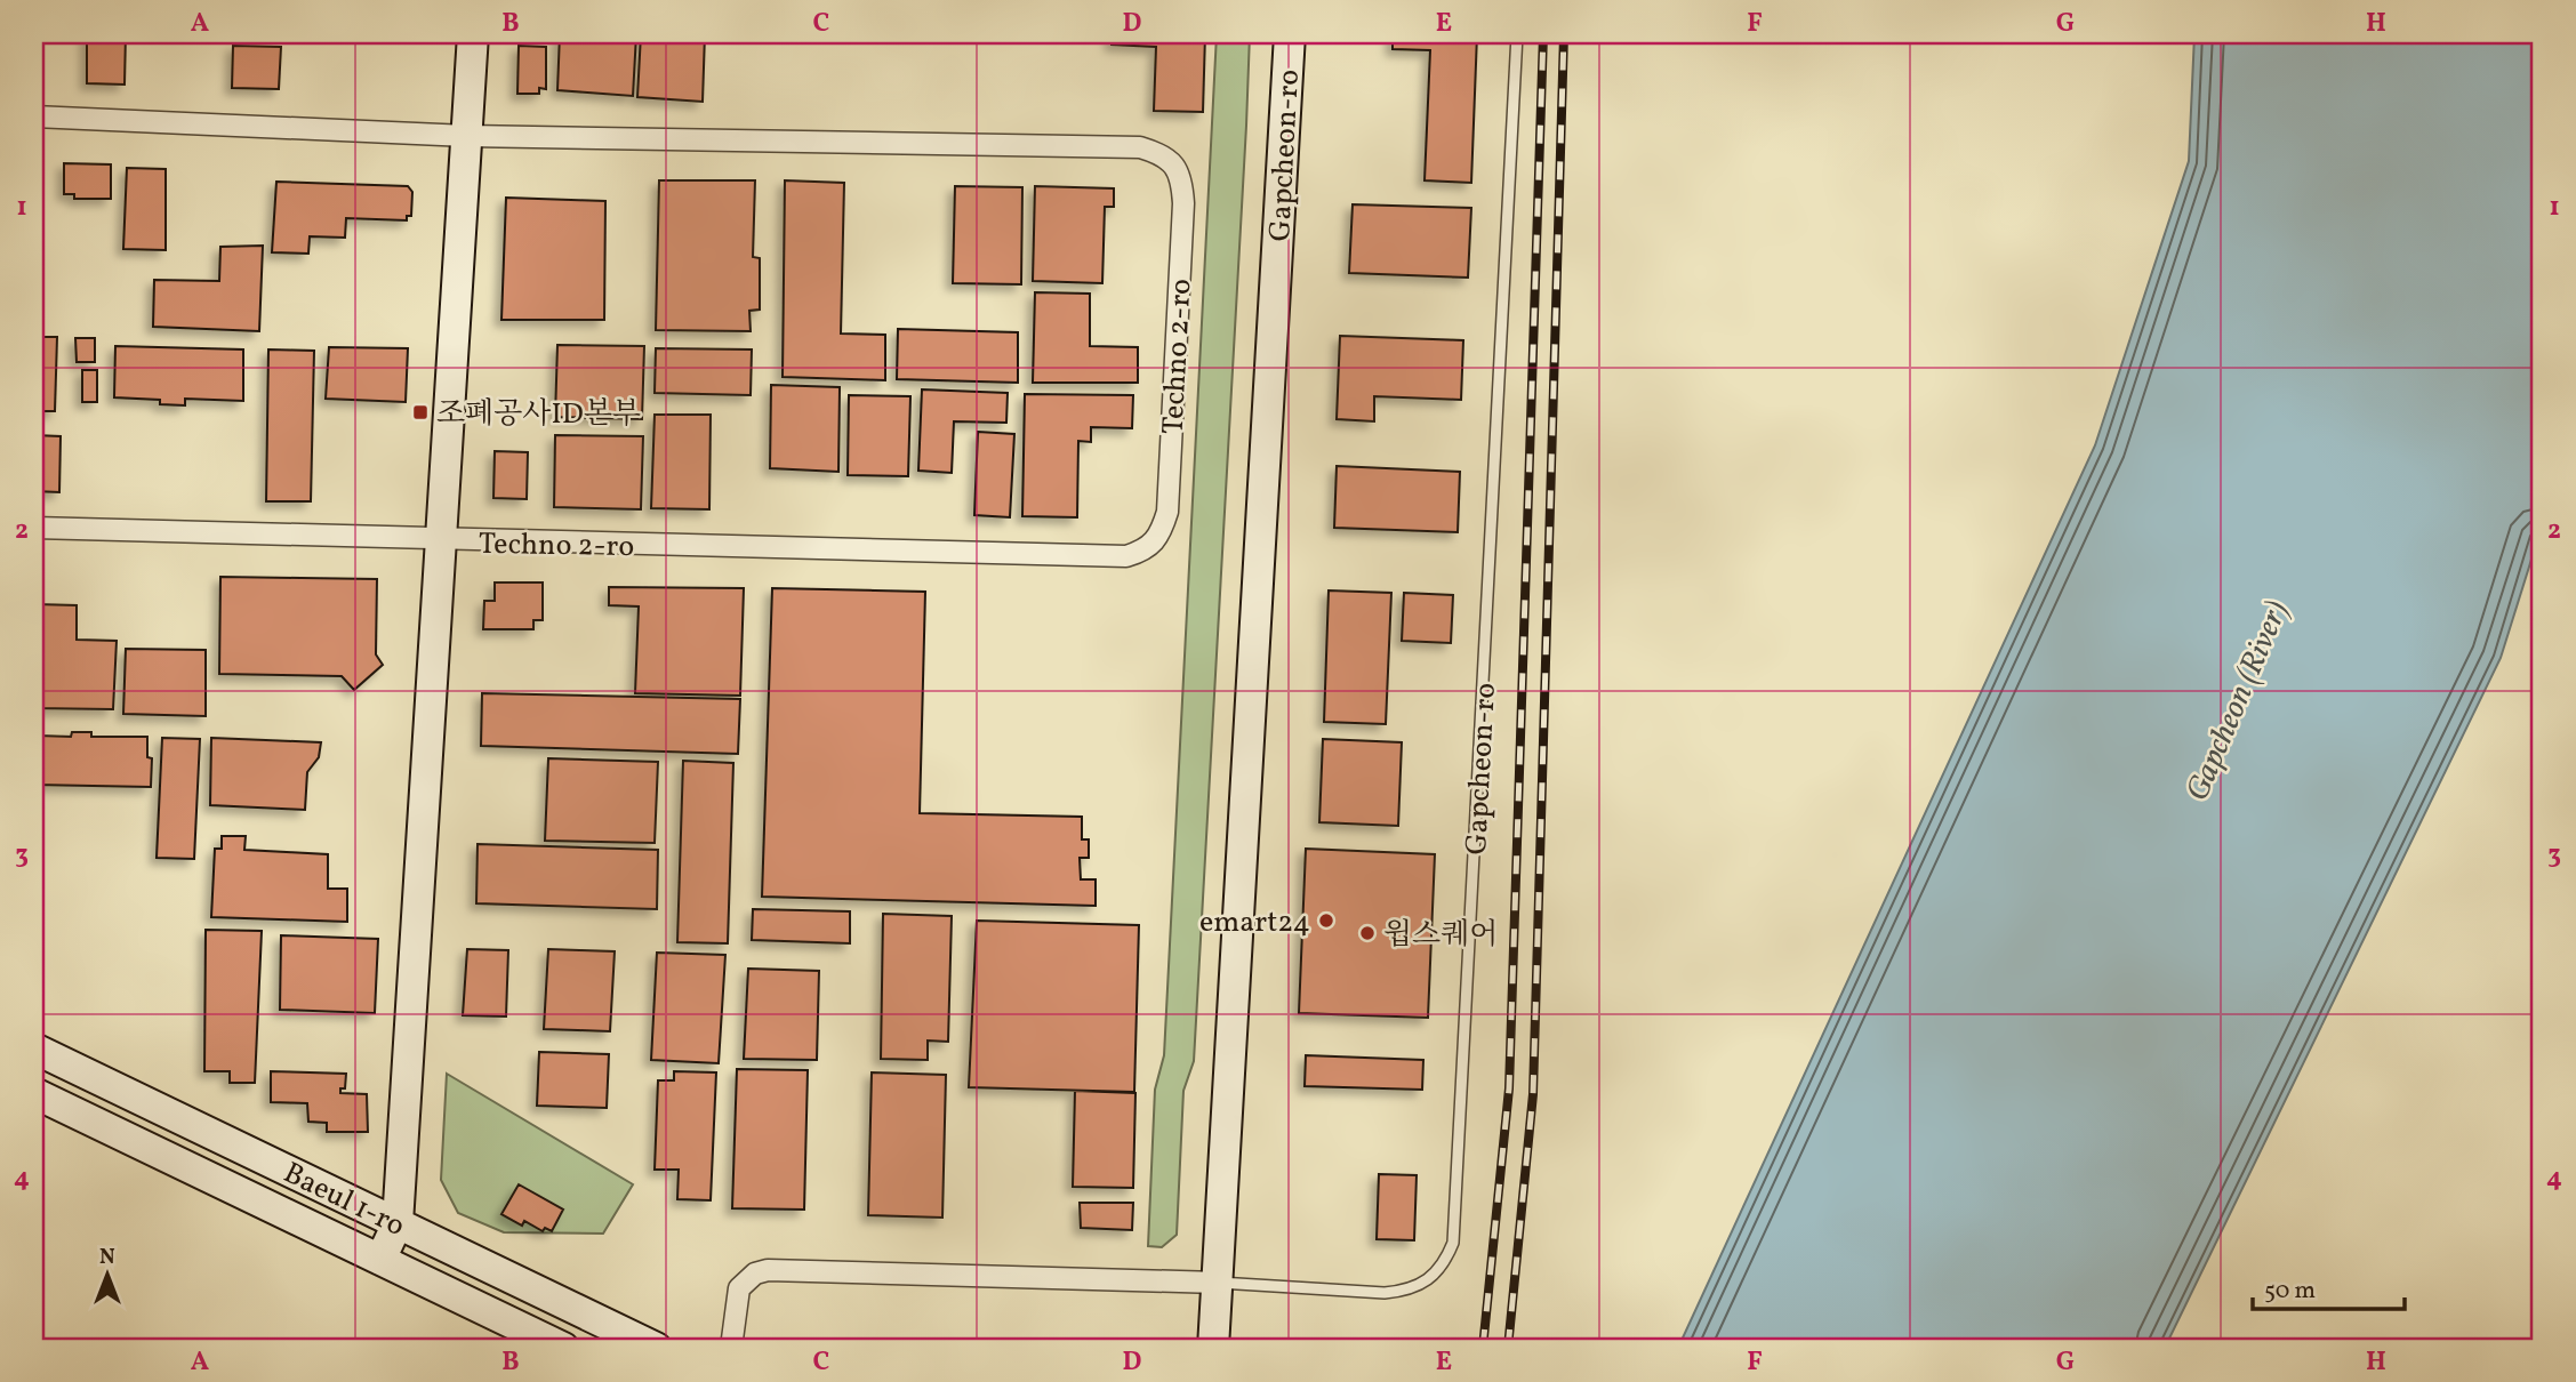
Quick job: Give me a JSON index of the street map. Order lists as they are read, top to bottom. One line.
{"streets":{"main road":["Gapcheon-ro","Techno 2-ro","Baeul 1-ro"]},"crossings":[["Techno 2-ro","Baeul 1-ro"]],"water":["Gapcheon (River)"],"places":{"transit":["조폐공사ID본부"],"other":["emart24","윕스퀘어"]},"scale_bar":"50 m","north":"top","grid":{"columns":["A","B","C","D","E","F","G","H"],"rows":["1","2","3","4"]}}
